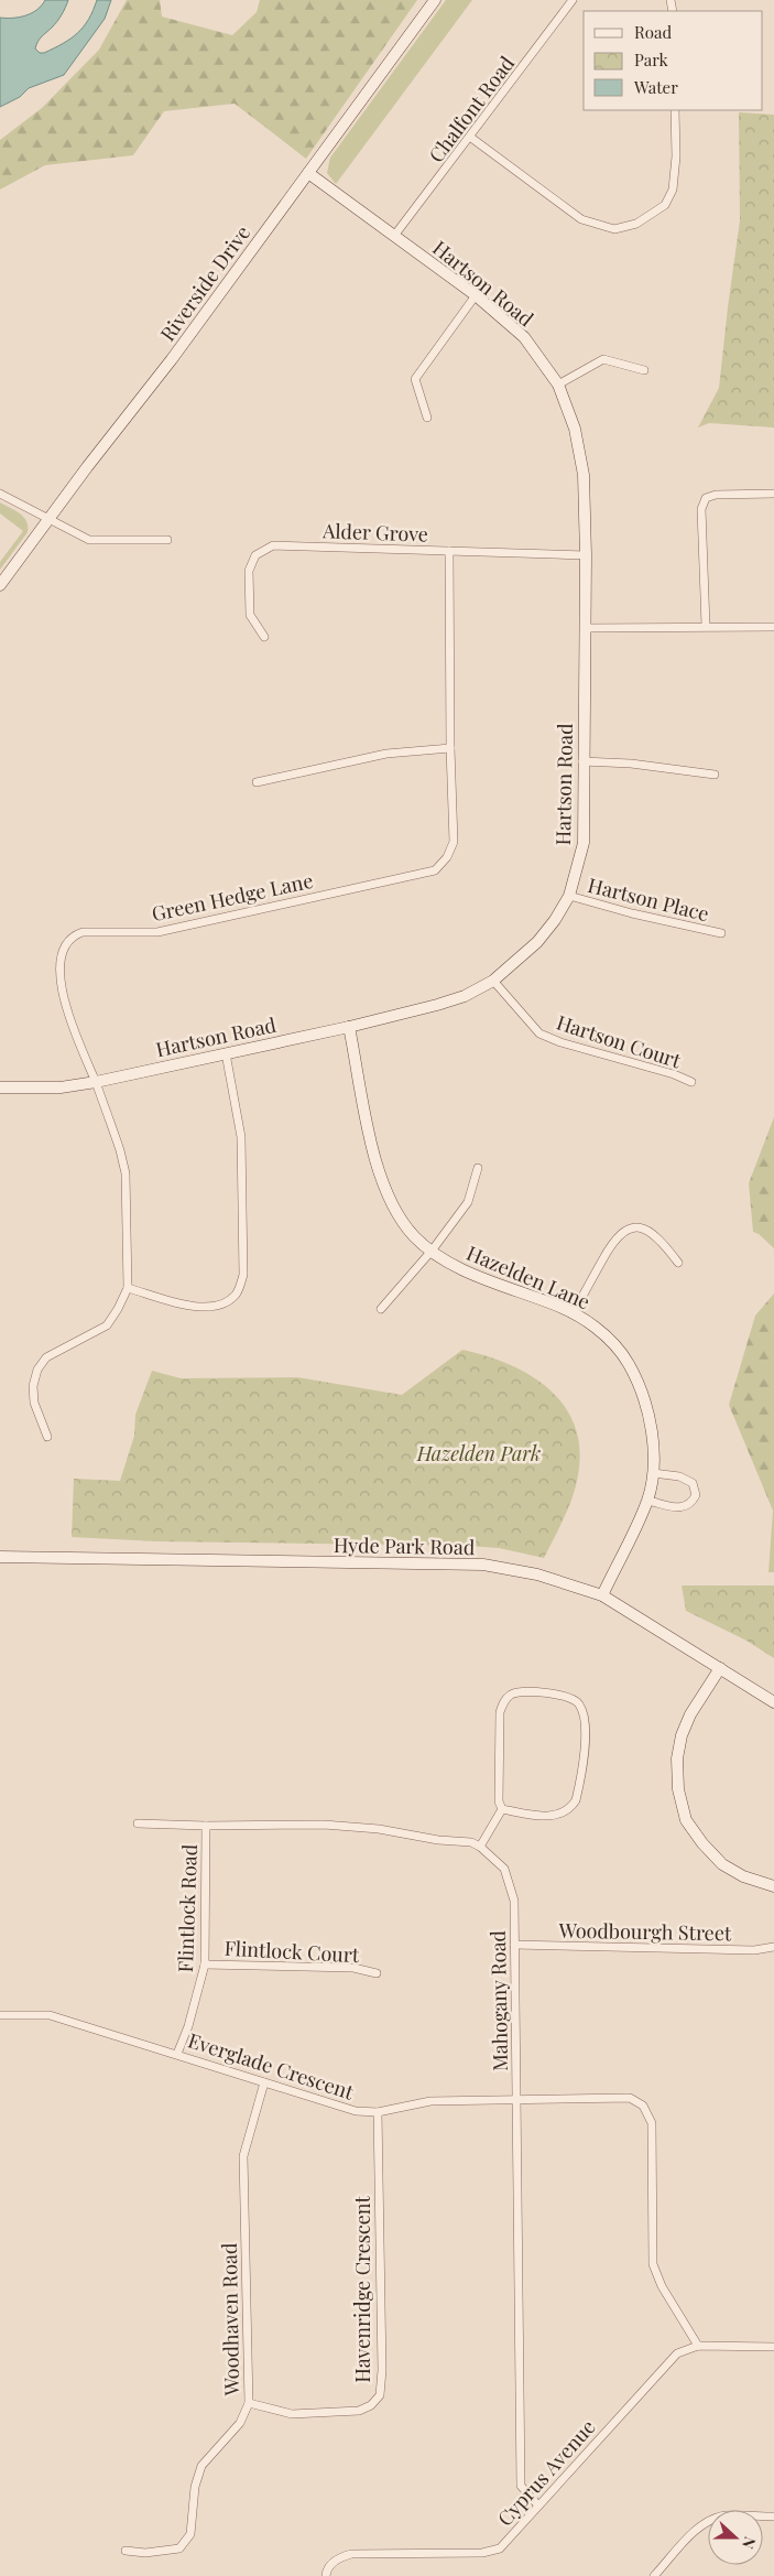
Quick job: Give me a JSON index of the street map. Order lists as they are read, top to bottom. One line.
{"streets":{"street":["Chalfont Road","Riverside Drive","Hartson Road","Alder Grove","Green Hedge Lane","Hartson Place","Hartson Court","Hazelden Lane","Hyde Park Road","Flintlock Road","Woodbourgh Street","Flintlock Court","Mahogany Road","Everglade Crescent","Havenridge Crescent","Woodhaven Road","Cyprus Avenue"]},"crossings":[["Chalfont Road","Hartson Road"],["Riverside Drive","Hartson Road"],["Hartson Road","Alder Grove"],["Hartson Road","Green Hedge Lane"],["Hartson Road","Hartson Place"],["Hartson Road","Hartson Court"],["Hartson Road","Hazelden Lane"],["Alder Grove","Green Hedge Lane"],["Hazelden Lane","Hyde Park Road"],["Flintlock Road","Flintlock Court"],["Flintlock Road","Everglade Crescent"],["Woodbourgh Street","Mahogany Road"],["Mahogany Road","Everglade Crescent"],["Mahogany Road","Cyprus Avenue"],["Everglade Crescent","Havenridge Crescent"],["Everglade Crescent","Woodhaven Road"],["Everglade Crescent","Cyprus Avenue"],["Havenridge Crescent","Woodhaven Road"]],"parks":["Hazelden Park"],"legend":["Road","Park","Water"],"north":"right"}
